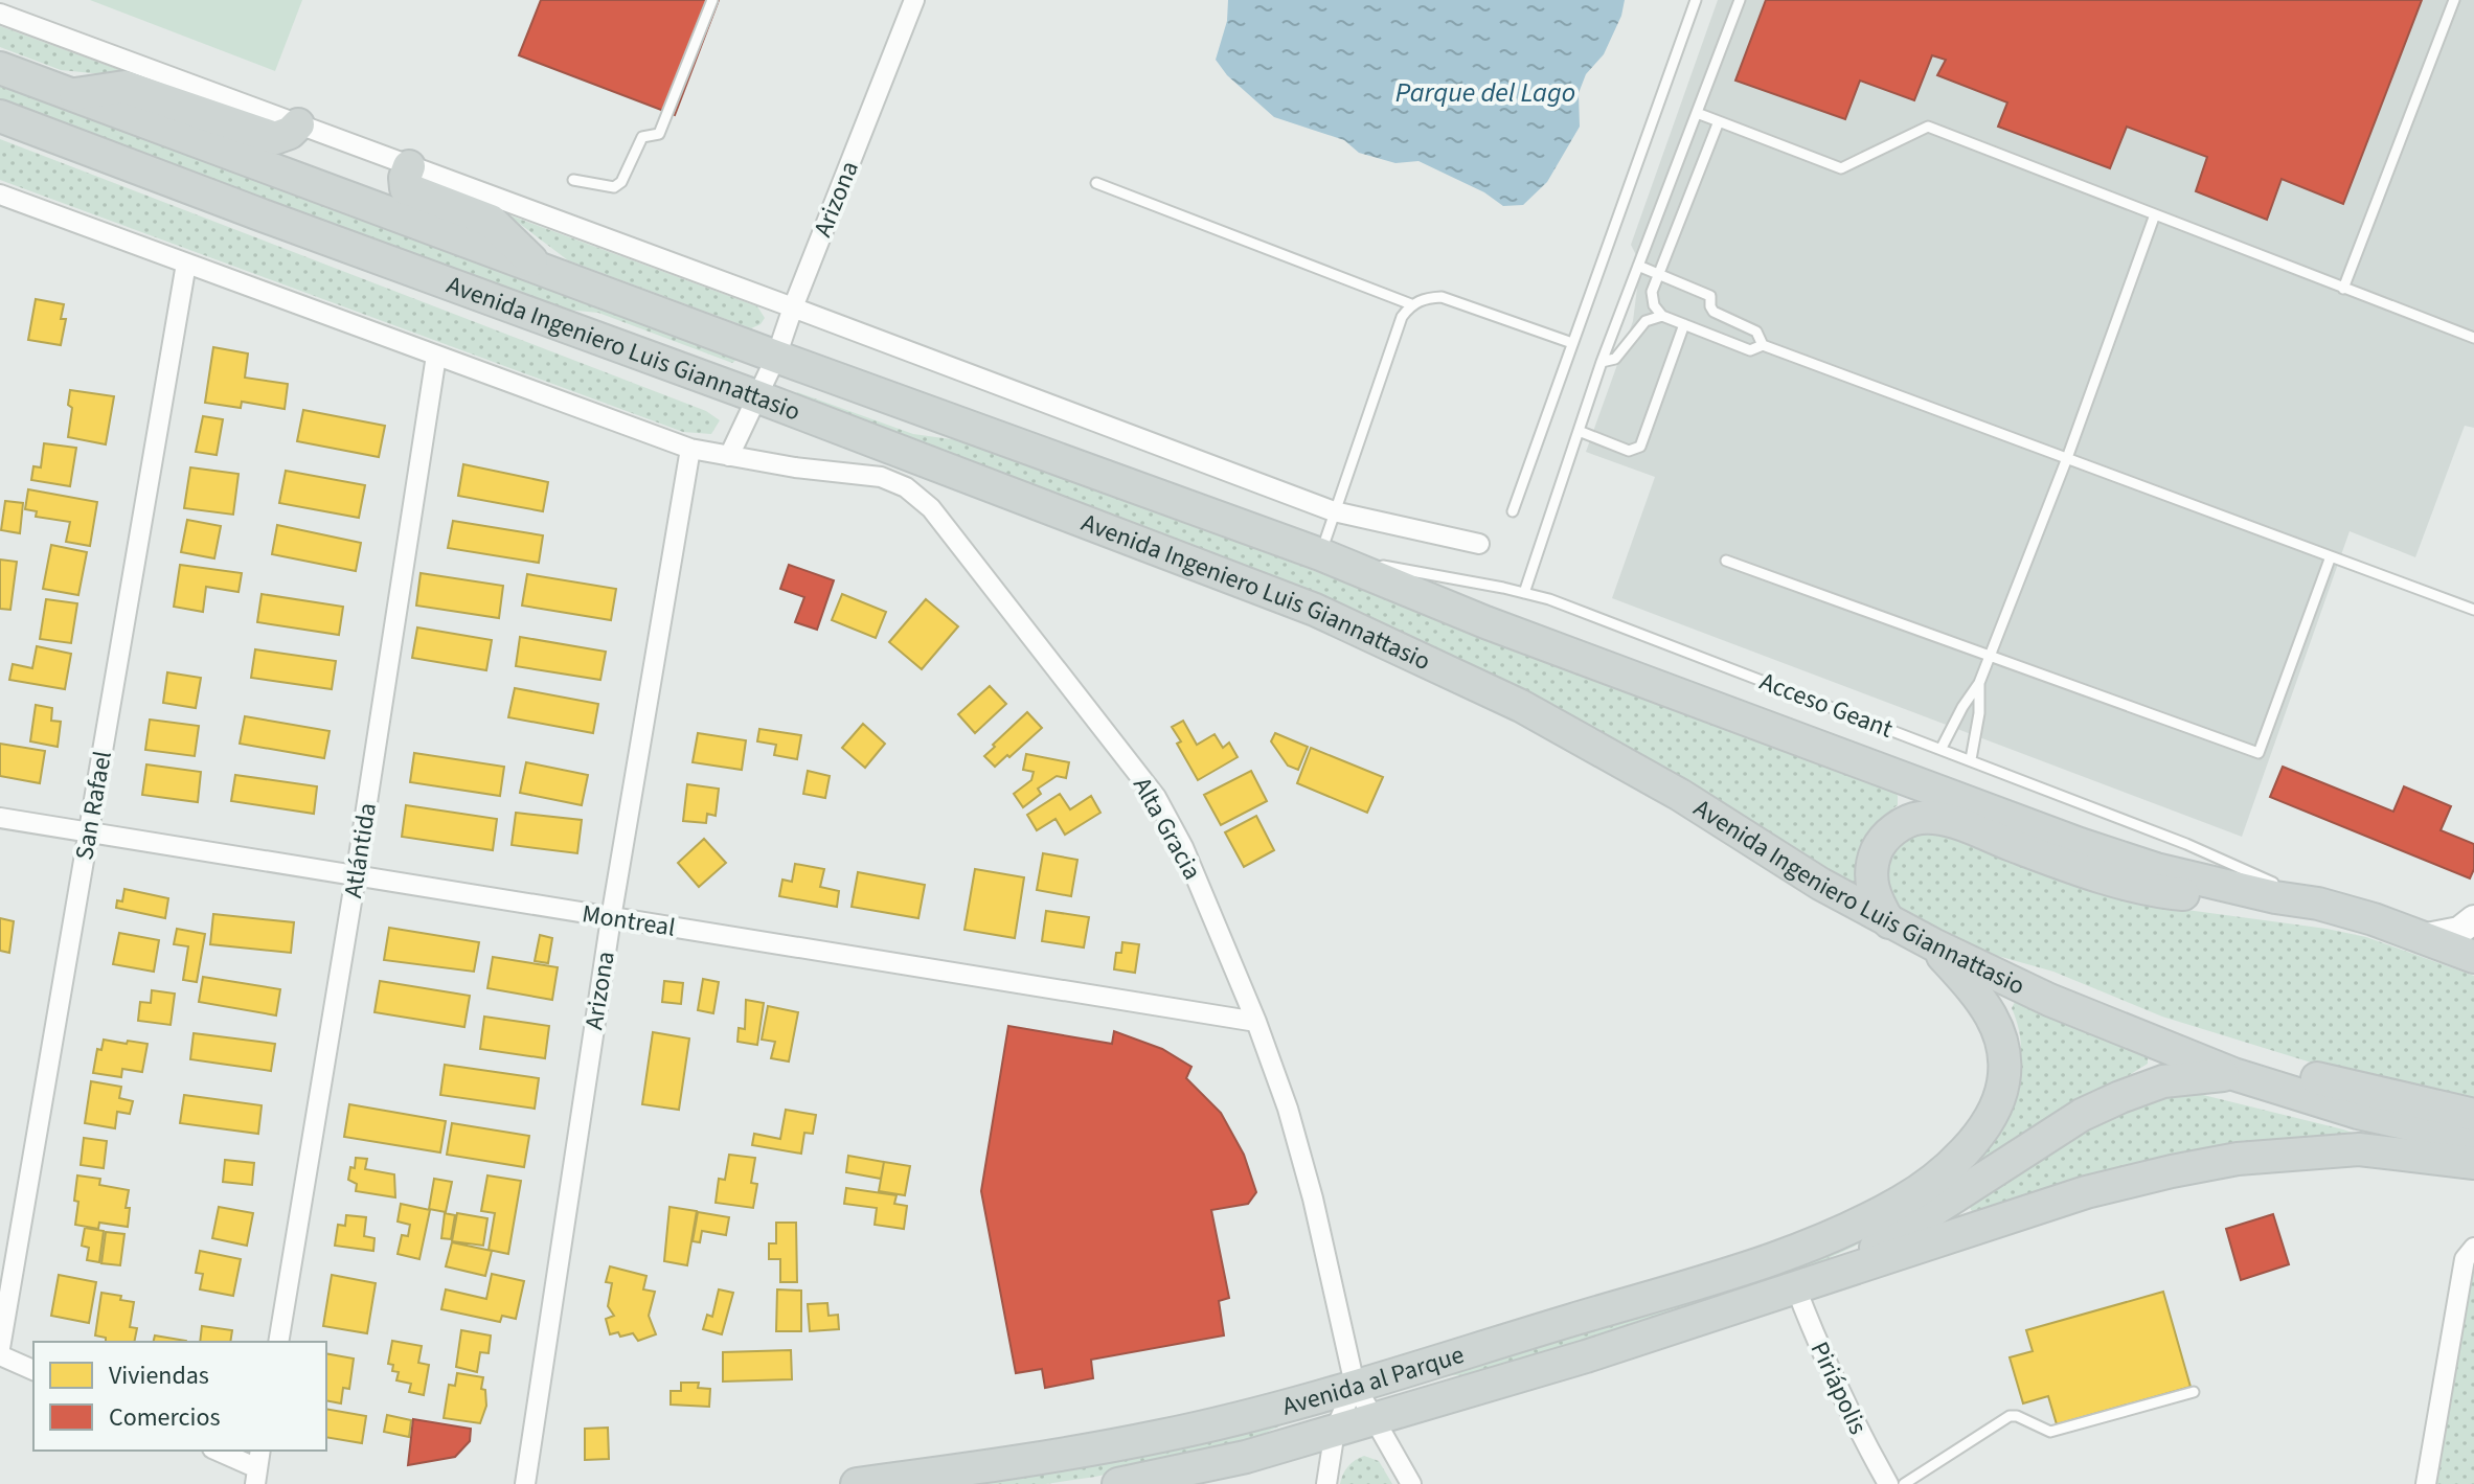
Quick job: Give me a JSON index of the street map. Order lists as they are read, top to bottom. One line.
{"streets":{"main road":["Avenida Ingeniero Luis Giannattasio","Avenida al Parque"],"street":["Arizona","San Rafael","Alta Gracia","Atlántida","Montreal","Piriápolis"],"lane":["Acceso Geant"]},"crossings":[["Arizona","Avenida Ingeniero Luis Giannattasio"],["Arizona","Alta Gracia"],["Arizona","Montreal"],["Avenida Ingeniero Luis Giannattasio","Acceso Geant"],["Avenida Ingeniero Luis Giannattasio","Avenida al Parque"],["San Rafael","Montreal"],["Alta Gracia","Montreal"],["Alta Gracia","Avenida al Parque"],["Atlántida","Montreal"],["Avenida al Parque","Piriápolis"]],"water":["Parque del Lago"],"legend":["Viviendas","Comercios"]}
